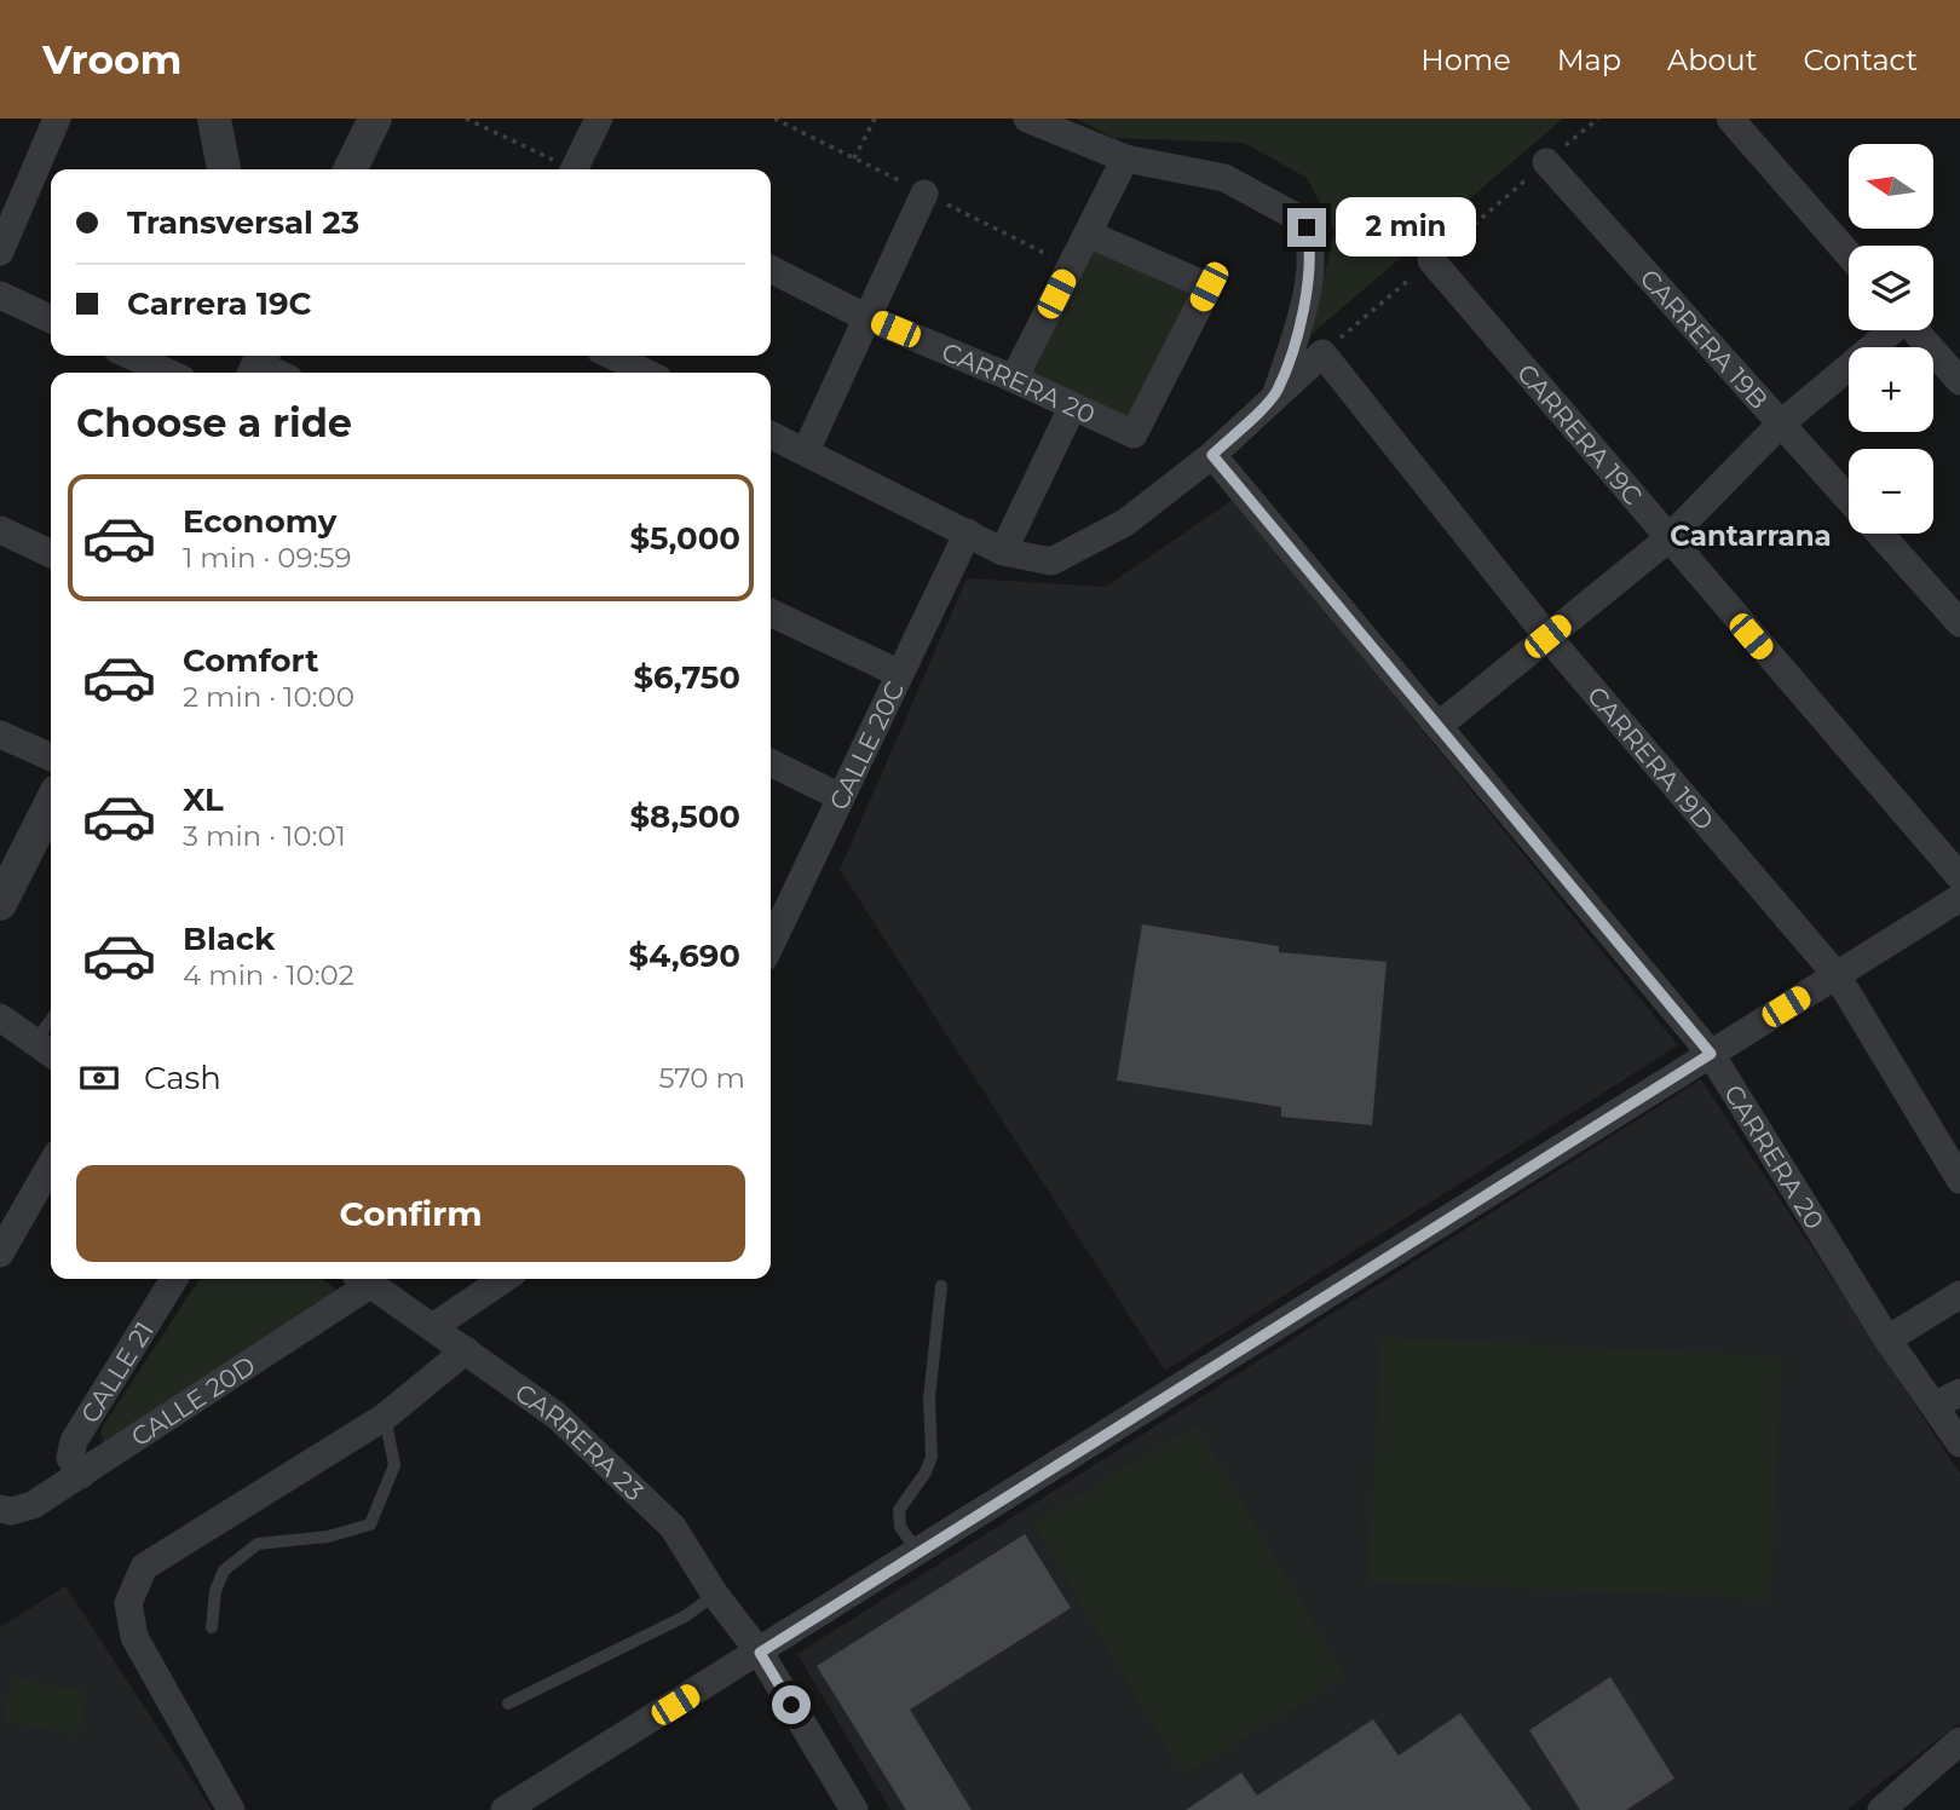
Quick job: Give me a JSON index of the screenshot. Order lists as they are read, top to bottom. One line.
{"streets":{"street":["CARRERA 19B","CARRERA 20","CARRERA 19C","CALLE 20C","CARRERA 19D","CALLE 21","CALLE 20D","CARRERA 23"]},"crossings":[["CALLE 21","CALLE 20D"]],"districts":["Cantarrana"],"north":"left","page":{"header":"Vroom","nav":["Home","Map","About","Contact"],"map_buttons":["+","−"],"banner":["Transversal 23","Carrera 19C"],"bubble":"2 min","heading":"Choose a ride","list":[{"name":"Economy","note":"1 min · 09:59","value":"$5,000"},{"name":"Comfort","note":"2 min · 10:00","value":"$6,750"},{"name":"XL","note":"3 min · 10:01","value":"$8,500"},{"name":"Black","note":"4 min · 10:02","value":"$4,690"}],"pay":["Cash","570 m"],"buttons":"Confirm"}}
